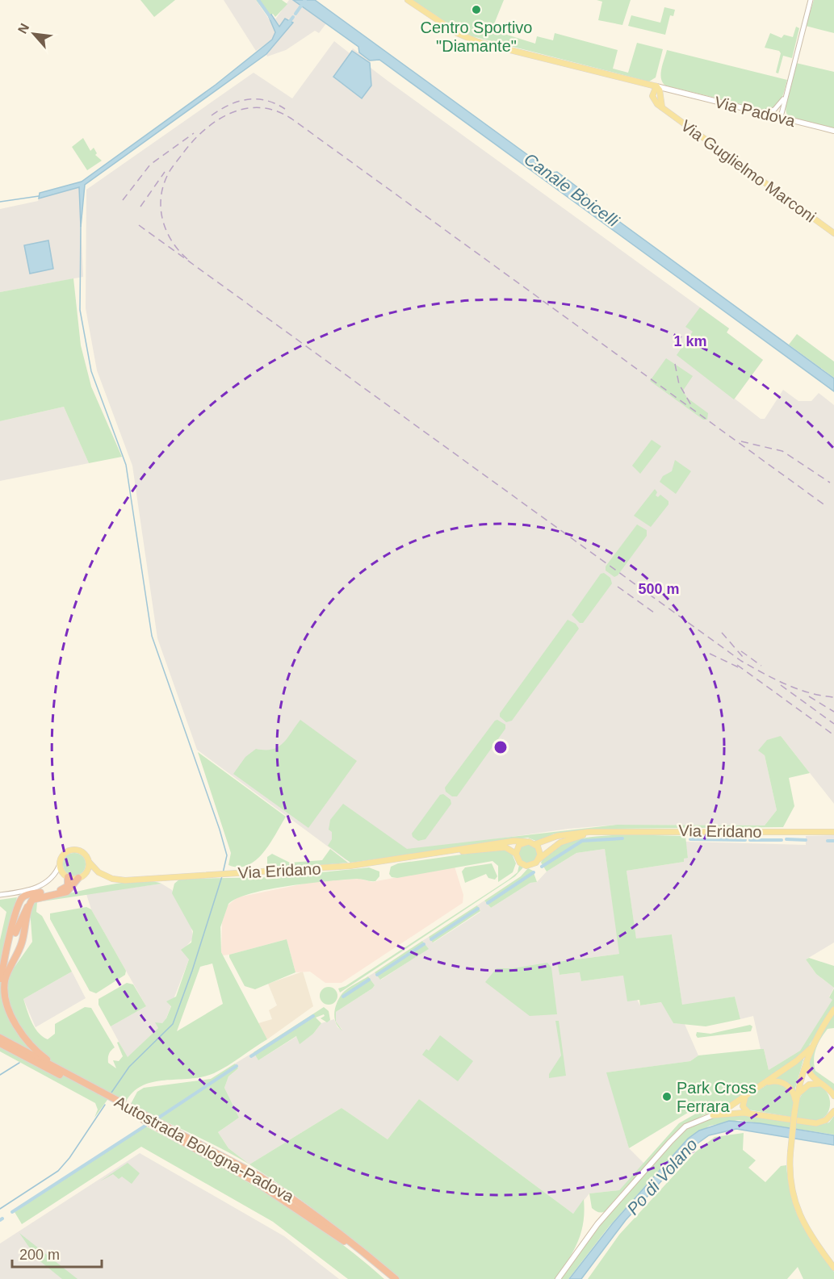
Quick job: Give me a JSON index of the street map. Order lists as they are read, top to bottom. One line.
{"streets":{"highway":["Autostrada Bologna-Padova"],"main road":["Via Padova","Via Guglielmo Marconi","Via Eridano"]},"crossings":[["Via Padova","Via Guglielmo Marconi"]],"water":["Canale Boicelli","Po di Volano"],"places":["Centro Sportivo \"Diamante\"","Park Cross Ferrara"],"scale_bar":"200 m","north":"top left","rings":["1 km","500 m"]}
